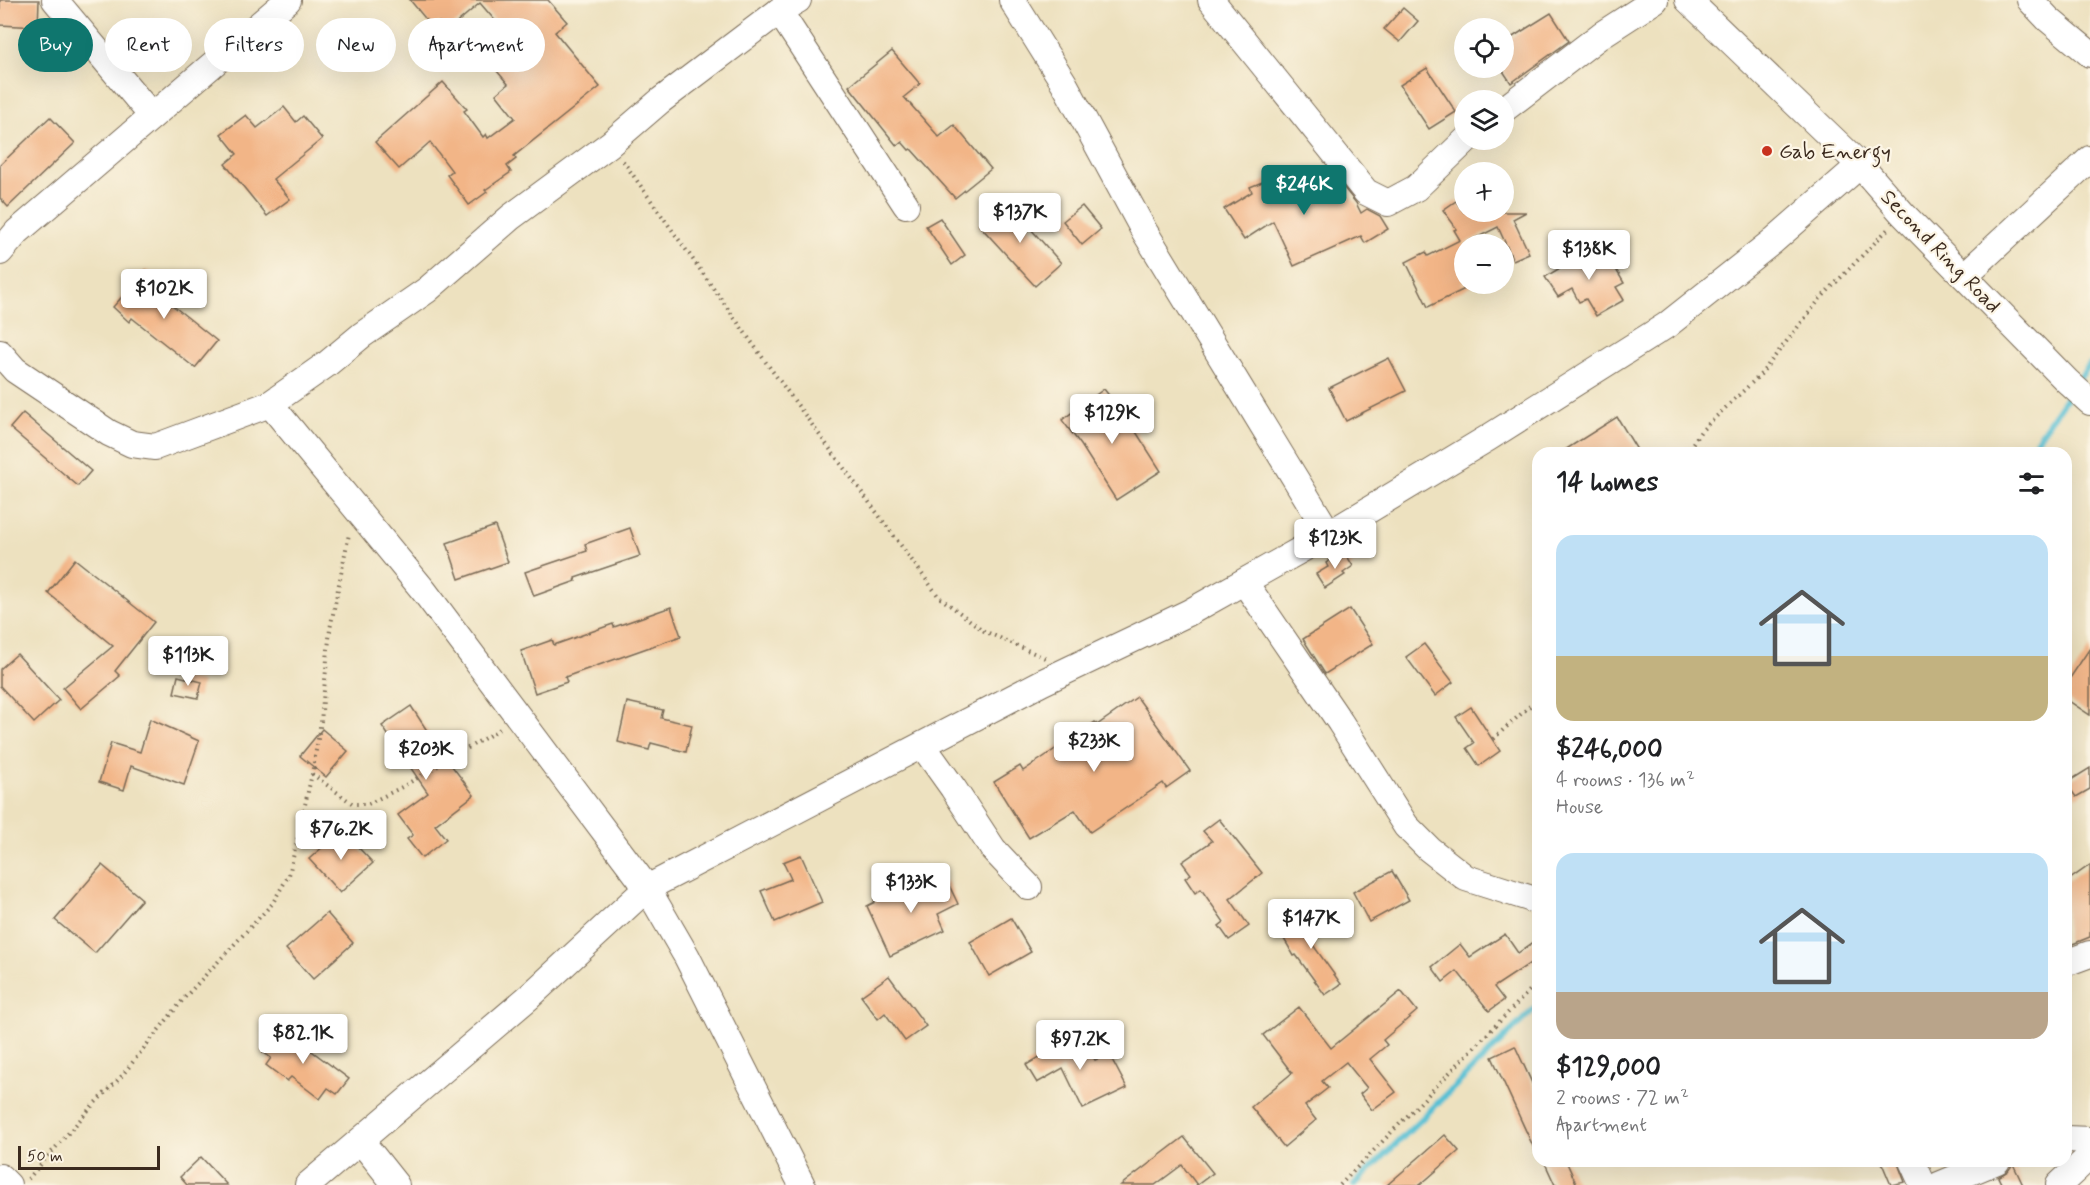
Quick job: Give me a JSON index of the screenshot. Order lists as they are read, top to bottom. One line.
{"streets":{"street":["Second Ring Road"]},"places":["Gab Energy"],"scale_bar":"50 m","page":{"map_buttons":["+","−"],"chip":["Buy","Rent","Filters","New","Apartment"],"price":["$246K","$137K","$138K","$102K","$129K","$123K","$113K","$233K","$203K","$76.2K","$133K","$147K","$82.1K","$97.2K"],"heading":"14 homes","list":[{"name":"$246,000","note":"4 rooms · 136 m² · House"},{"name":"$129,000","note":"2 rooms · 72 m² · Apartment"}],"scale":"50 m"}}
